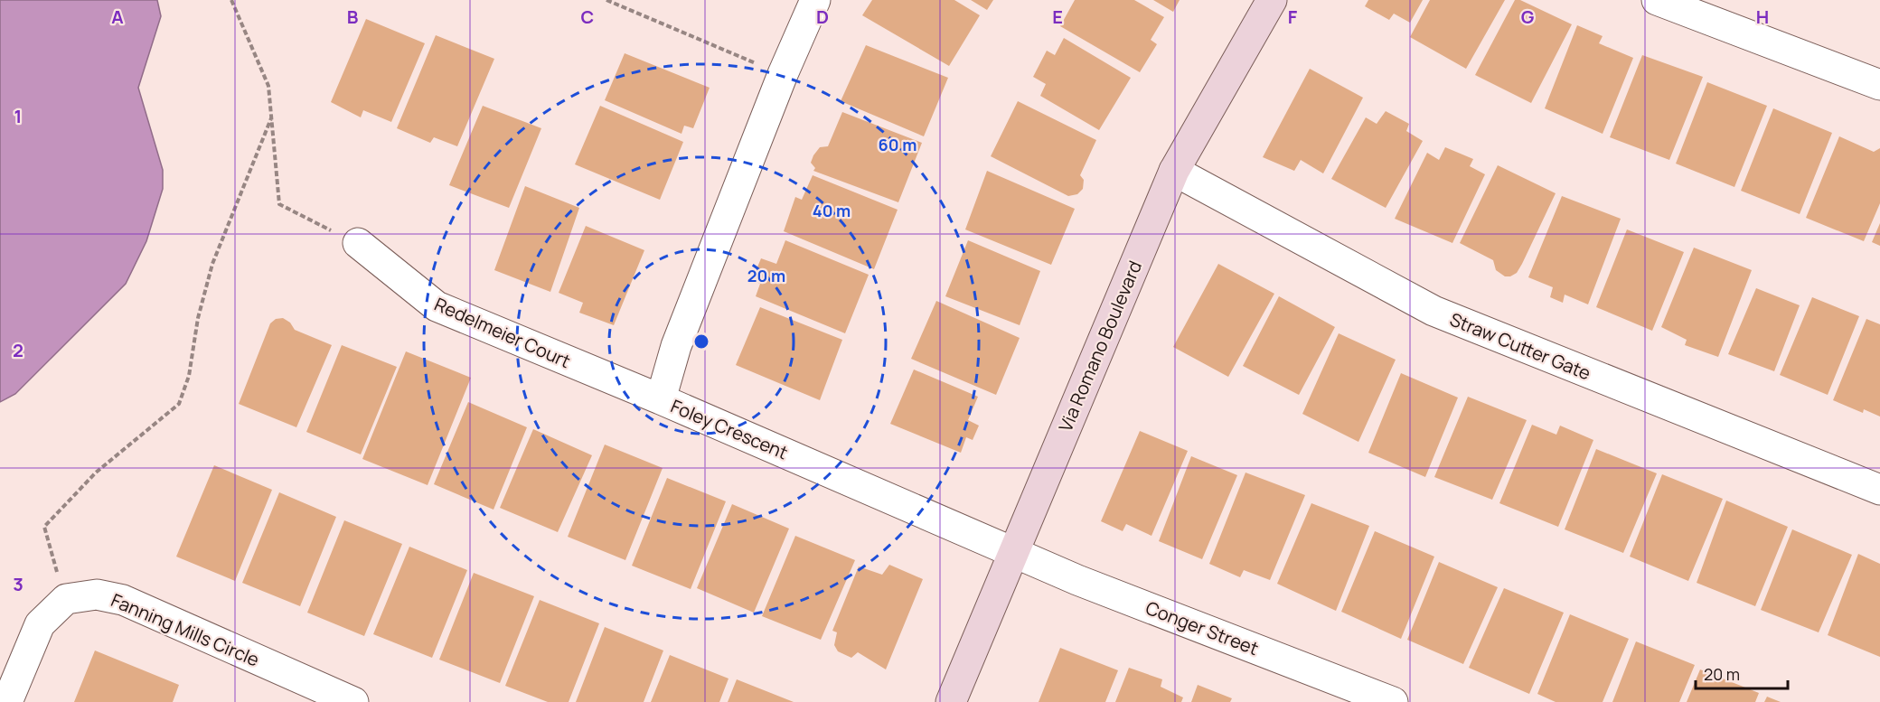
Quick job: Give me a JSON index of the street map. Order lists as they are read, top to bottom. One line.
{"streets":{"street":["Redelmeier Court","Via Romano Boulevard","Straw Cutter Gate","Foley Crescent","Conger Street","Fanning Mills Circle"]},"crossings":[["Redelmeier Court","Foley Crescent"],["Via Romano Boulevard","Straw Cutter Gate"],["Via Romano Boulevard","Foley Crescent"],["Via Romano Boulevard","Conger Street"],["Foley Crescent","Conger Street"]],"scale_bar":"20 m","grid":{"columns":["A","B","C","D","E","F","G","H"],"rows":["1","2","3"]},"rings":["60 m","40 m","20 m"]}
